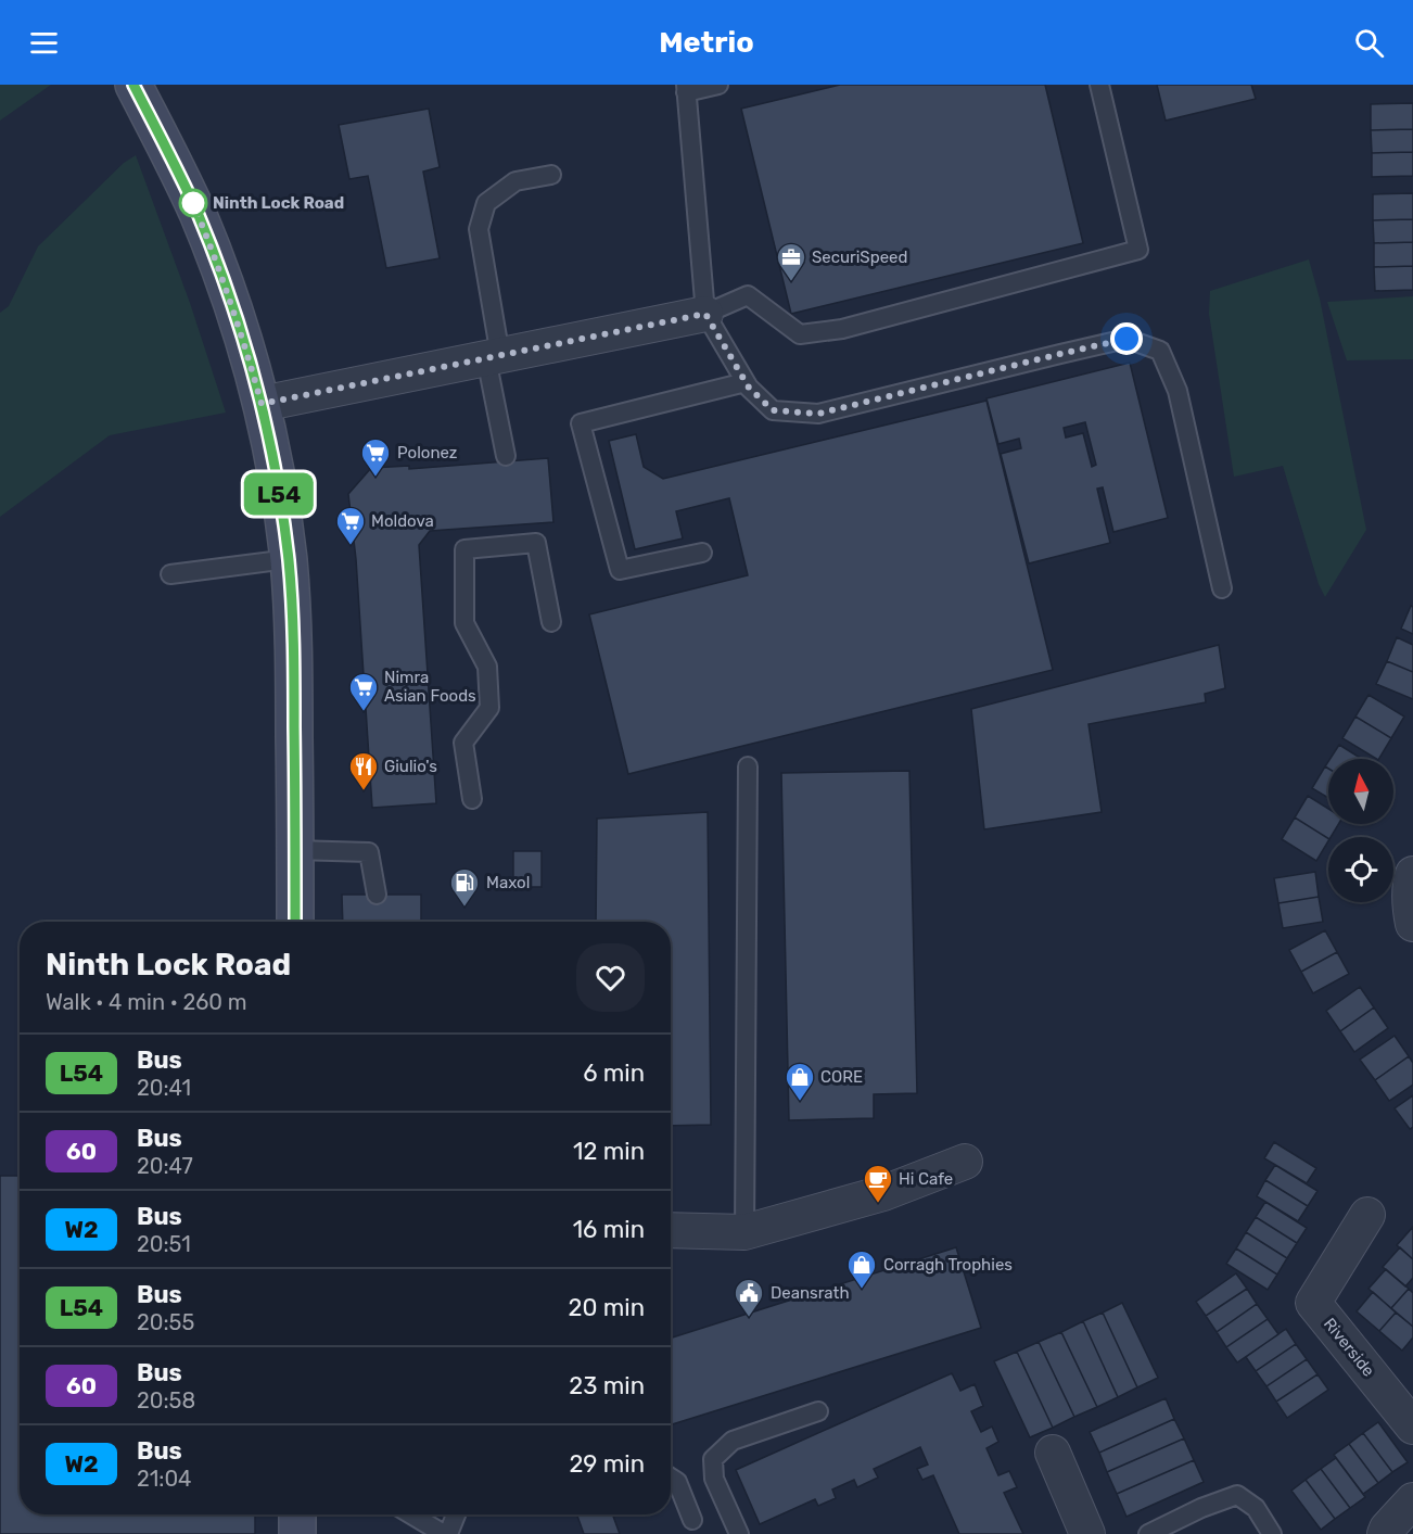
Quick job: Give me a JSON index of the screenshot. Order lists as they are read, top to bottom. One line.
{"streets":{"street":["Riverside"]},"places":{"other":["Ninth Lock Road"],"office":["SecuriSpeed"],"supermarket":["Polonez","Moldova","Nimra Asian Foods"],"restaurant":["Giulio's"],"fuel station":["Maxol"],"shop":["CORE","Corragh Trophies"],"cafe":["Hi Cafe"],"public building":["Deansrath"]},"lines":["bus line L54"],"north":"top","page":{"header":"Metrio","on_map":"L54","heading":["Ninth Lock Road","Walk · 4 min · 260 m"],"list":[{"mark":"L54","name":"Bus","note":"20:41","value":"6 min"},{"mark":"60","name":"Bus","note":"20:47","value":"12 min"},{"mark":"W2","name":"Bus","note":"20:51","value":"16 min"},{"mark":"L54","name":"Bus","note":"20:55","value":"20 min"},{"mark":"60","name":"Bus","note":"20:58","value":"23 min"},{"mark":"W2","name":"Bus","note":"21:04","value":"29 min"}]}}
